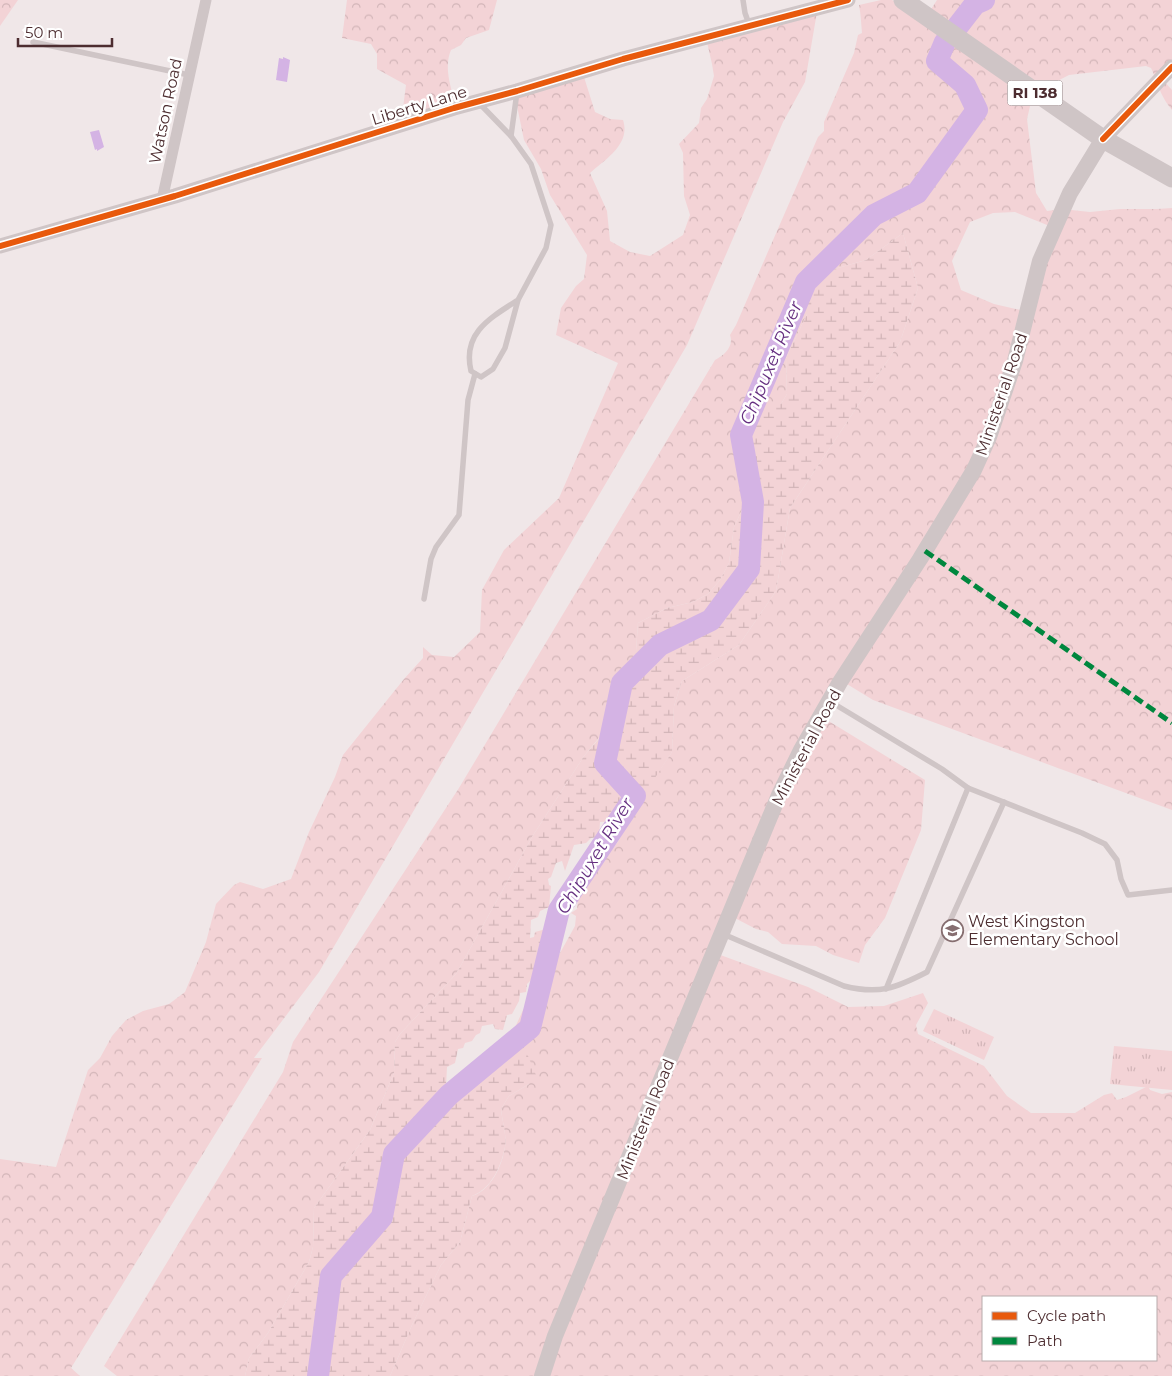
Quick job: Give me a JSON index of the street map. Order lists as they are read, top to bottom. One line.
{"streets":{"main road":["RI 138","Ministerial Road"],"street":["Liberty Lane","Watson Road"]},"crossings":[["RI 138","Ministerial Road"],["Liberty Lane","Watson Road"]],"water":["Chipuxet River"],"places":{"school or university":["West Kingston Elementary School"]},"legend":["Cycle path","Path"],"scale_bar":"50 m"}
